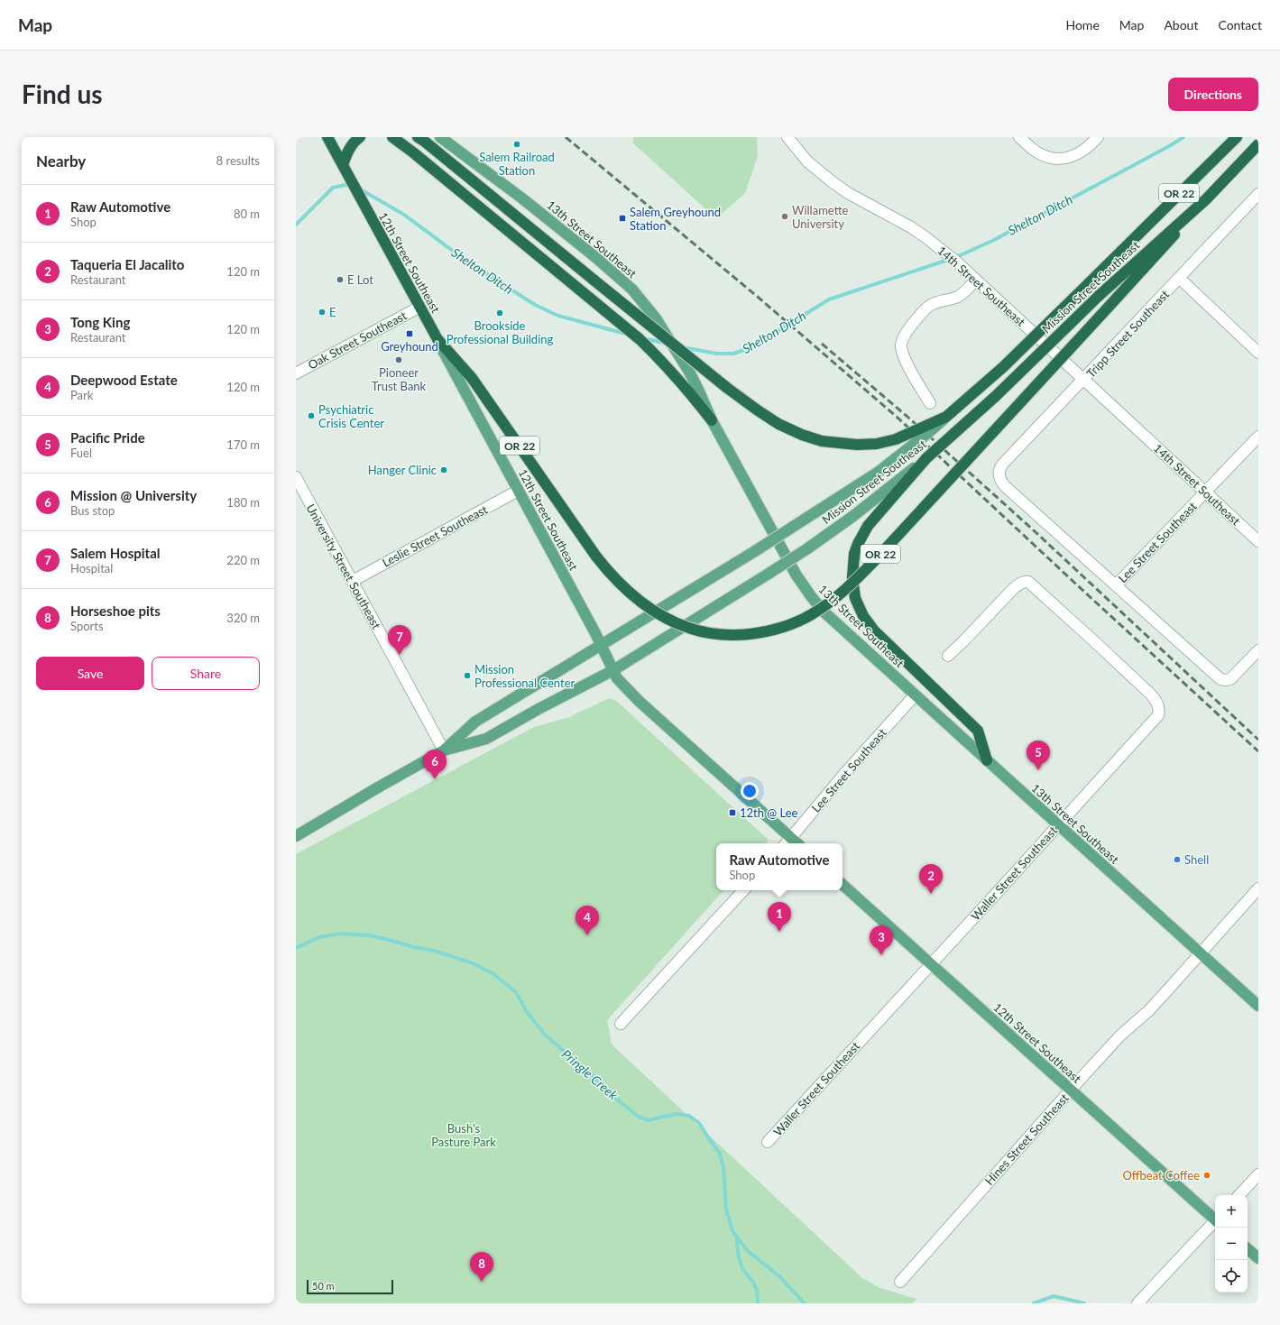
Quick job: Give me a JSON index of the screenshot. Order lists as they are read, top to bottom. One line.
{"streets":{"highway":["OR 22","12th Street Southeast","Mission Street Southeast"],"main road":["13th Street Southeast"],"street":["14th Street Southeast","Tripp Street Southeast","Oak Street Southeast","Leslie Street Southeast","Lee Street Southeast","University Street Southeast","Waller Street Southeast","Hines Street Southeast"]},"crossings":[["OR 22","12th Street Southeast"],["OR 22","Mission Street Southeast"],["13th Street Southeast","Mission Street Southeast"],["13th Street Southeast","Lee Street Southeast"],["13th Street Southeast","Waller Street Southeast"],["13th Street Southeast","Hines Street Southeast"],["12th Street Southeast","Mission Street Southeast"],["12th Street Southeast","Oak Street Southeast"],["12th Street Southeast","Leslie Street Southeast"],["12th Street Southeast","Lee Street Southeast"],["12th Street Southeast","Waller Street Southeast"],["12th Street Southeast","Hines Street Southeast"],["14th Street Southeast","Tripp Street Southeast"],["14th Street Southeast","Lee Street Southeast"],["Mission Street Southeast","University Street Southeast"],["Tripp Street Southeast","Lee Street Southeast"],["Leslie Street Southeast","University Street Southeast"]],"water":["Shelton Ditch","Pringle Creek"],"parks":["Bush's Pasture Park"],"places":{"other":["Salem Railroad Station","Willamette University","E Lot","E","Brookside Professional Building","Pioneer Trust Bank","Psychiatric Crisis Center","Hanger Clinic","Mission Professional Center","Shell","Offbeat Coffee"],"transit":["Salem Greyhound Station","Greyhound","12th @ Lee"]},"scale_bar":"50 m","page":{"header":"Map","nav":["Home","Map","About","Contact"],"buttons":["Directions",["Save","Share"]],"title":"Find us","heading":["Nearby","8 results"],"list":[{"mark":"1","name":"Raw Automotive","note":"Shop","value":"80 m"},{"mark":"2","name":"Taqueria El Jacalito","note":"Restaurant","value":"120 m"},{"mark":"3","name":"Tong King","note":"Restaurant","value":"120 m"},{"mark":"4","name":"Deepwood Estate","note":"Park","value":"120 m"},{"mark":"5","name":"Pacific Pride","note":"Fuel","value":"170 m"},{"mark":"6","name":"Mission @ University","note":"Bus stop","value":"180 m"},{"mark":"7","name":"Salem Hospital","note":"Hospital","value":"220 m"},{"mark":"8","name":"Horseshoe pits","note":"Sports","value":"320 m"}],"pins":["7","5","6","2","1","4","3","8"],"popup":["Raw Automotive","Shop"],"map_buttons":["+","−"],"scale":"50 m"}}
